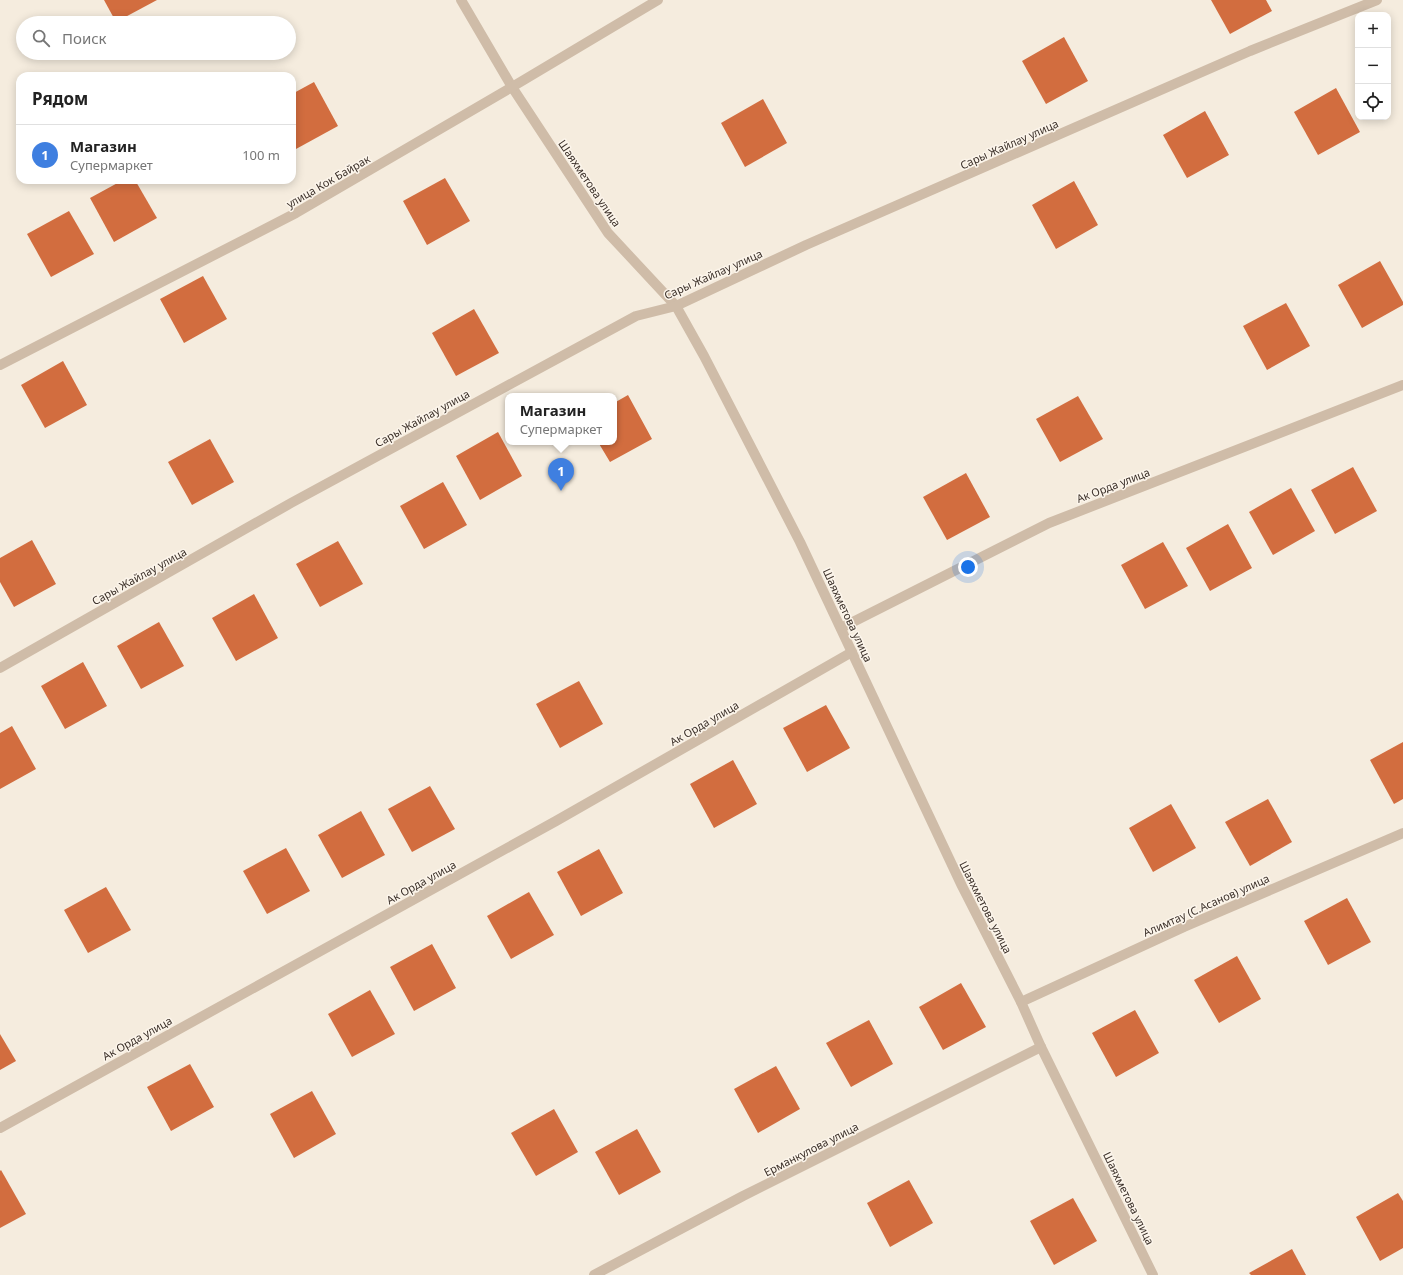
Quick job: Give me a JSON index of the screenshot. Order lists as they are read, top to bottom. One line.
{"streets":{"street":["Сары Жайлау улица","улица Кок Байрак","Шаяхметова улица","Ак Орда улица","Алимтау (С.Асанов) улица","Ерманкулова улица"]},"crossings":[["Сары Жайлау улица","Шаяхметова улица"],["улица Кок Байрак","Шаяхметова улица"],["Шаяхметова улица","Ак Орда улица"],["Шаяхметова улица","Алимтау (С.Асанов) улица"],["Шаяхметова улица","Ерманкулова улица"]],"page":{"map_buttons":["+","−"],"search":"Поиск","heading":"Рядом","list":[{"mark":"1","name":"Магазин","note":"Супермаркет","value":"100 m"}],"popup":["Магазин","Супермаркет"],"pins":"1"}}
